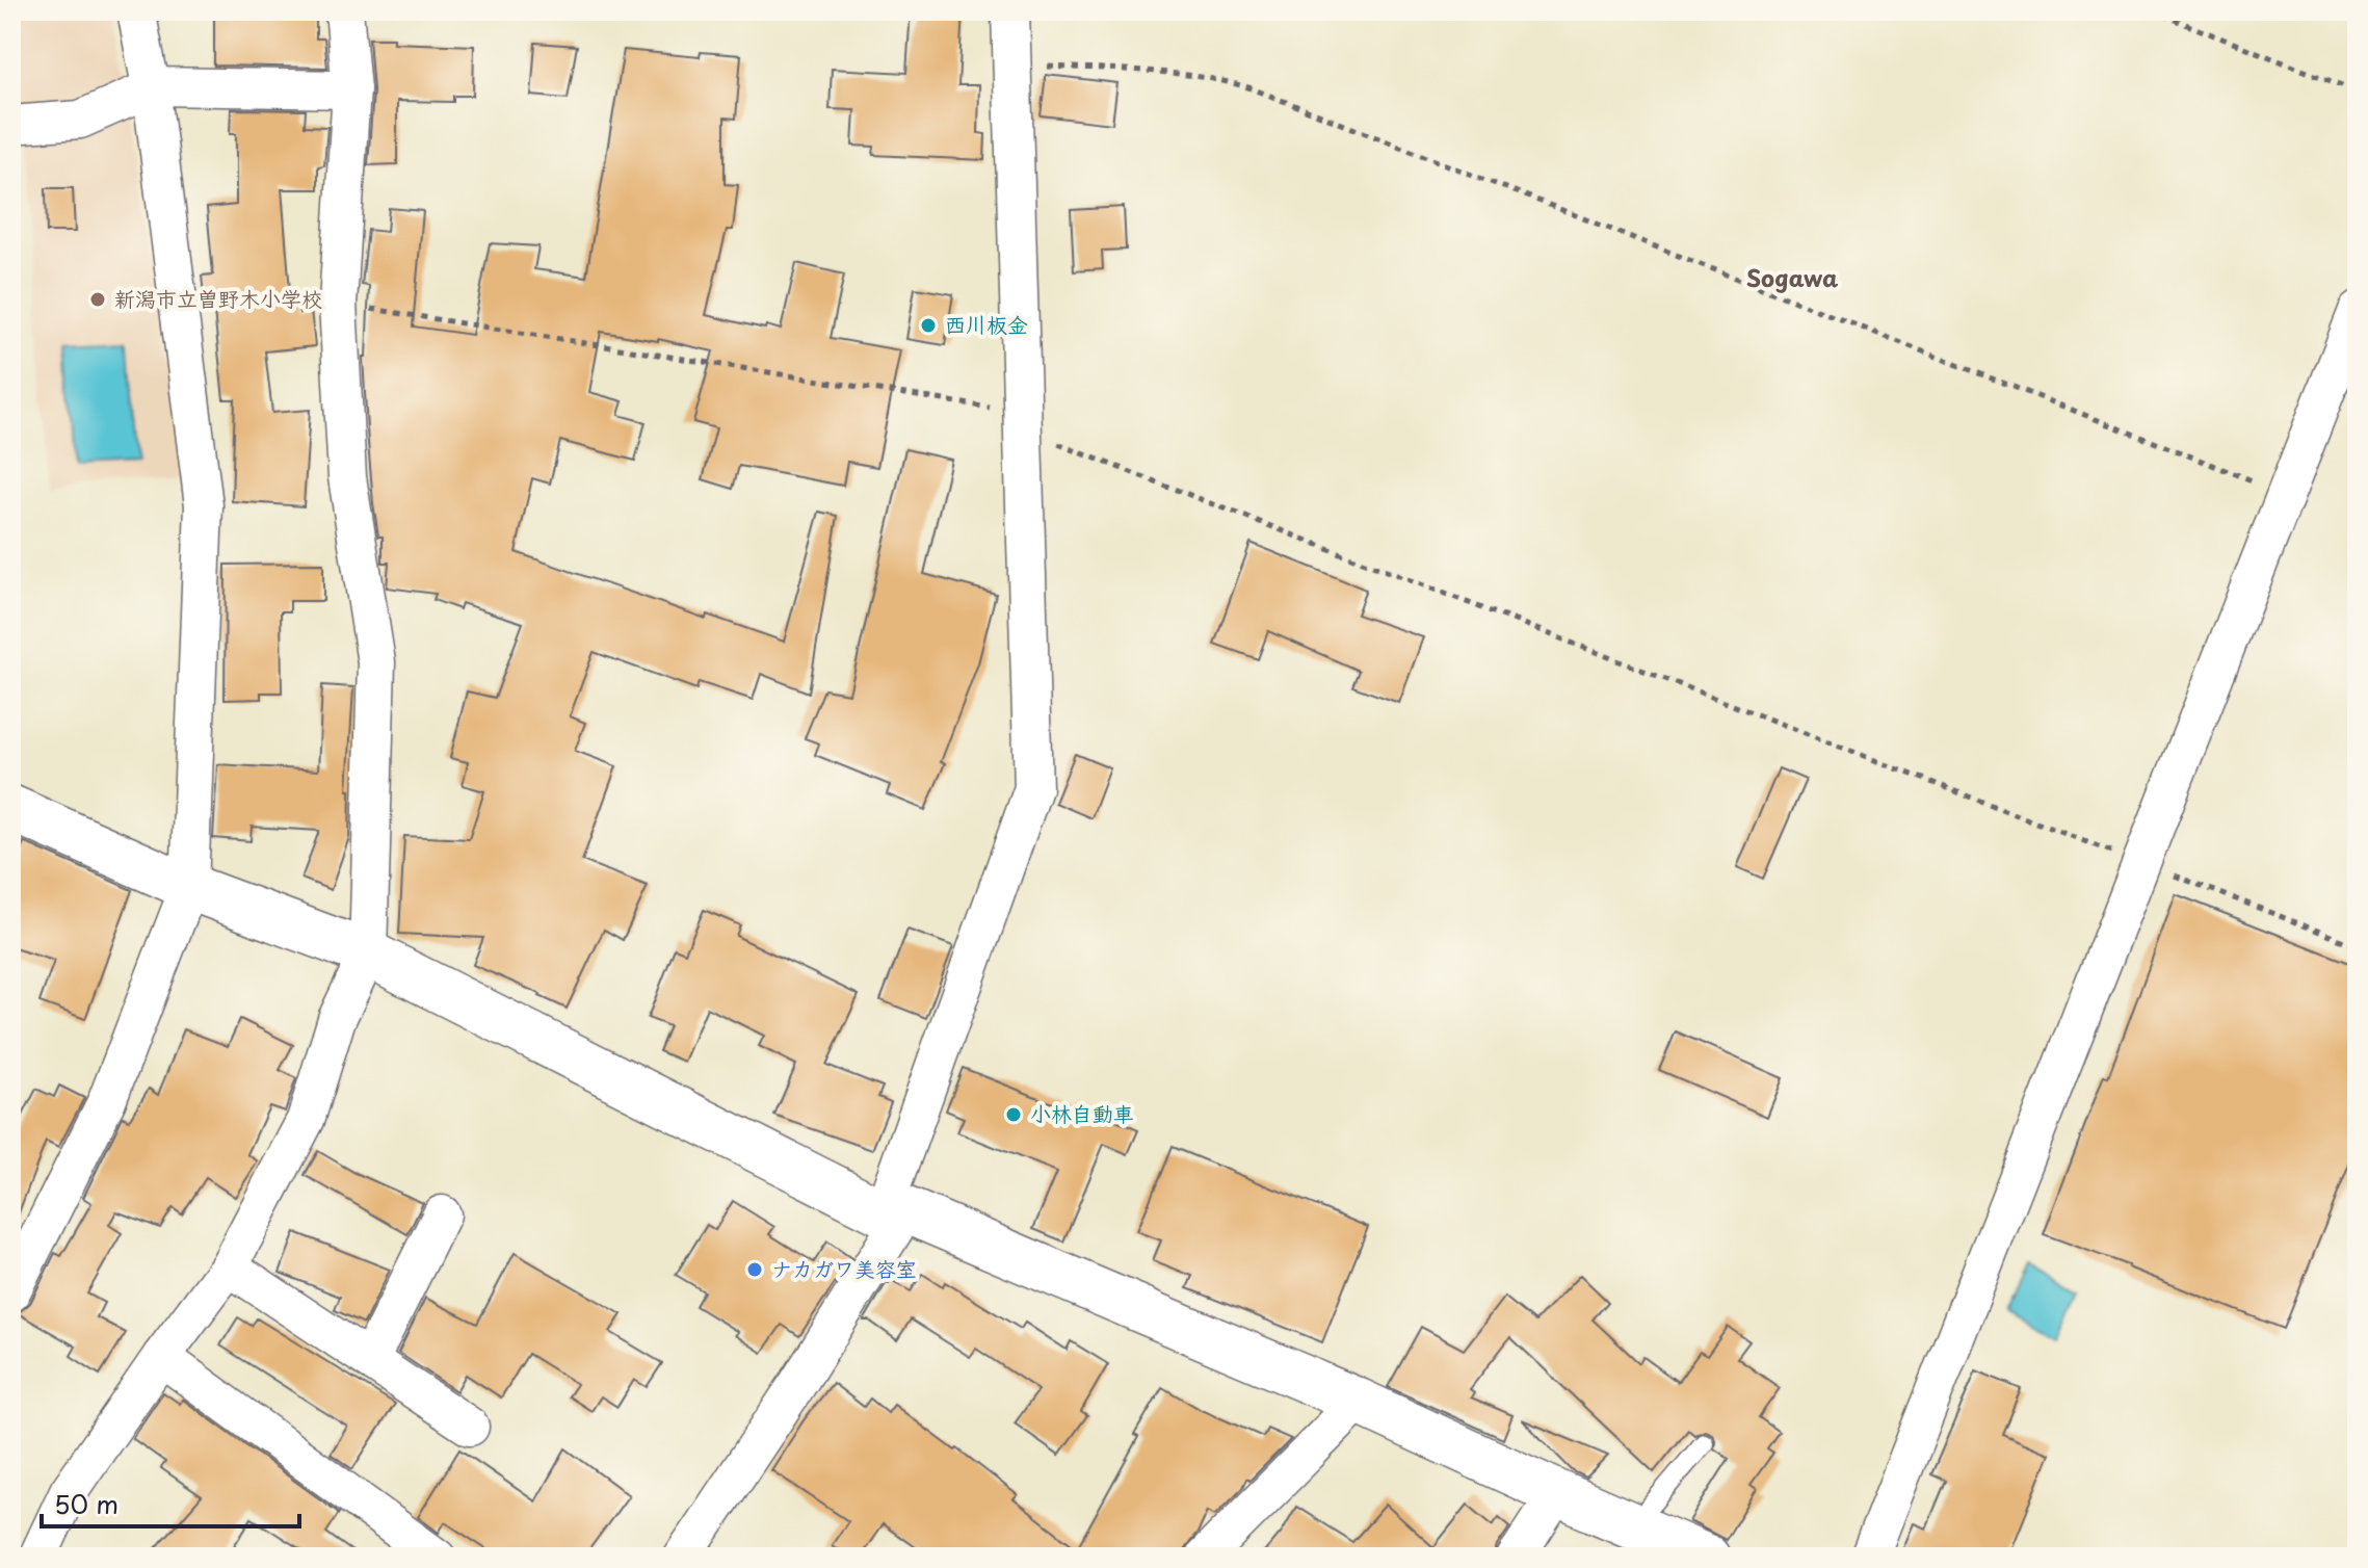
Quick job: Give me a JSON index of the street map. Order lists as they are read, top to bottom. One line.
{"districts":["Sogawa"],"places":["新潟市立曽野木小学校","西川板金","小林自動車","ナカガワ美容室"],"scale_bar":"50 m"}
